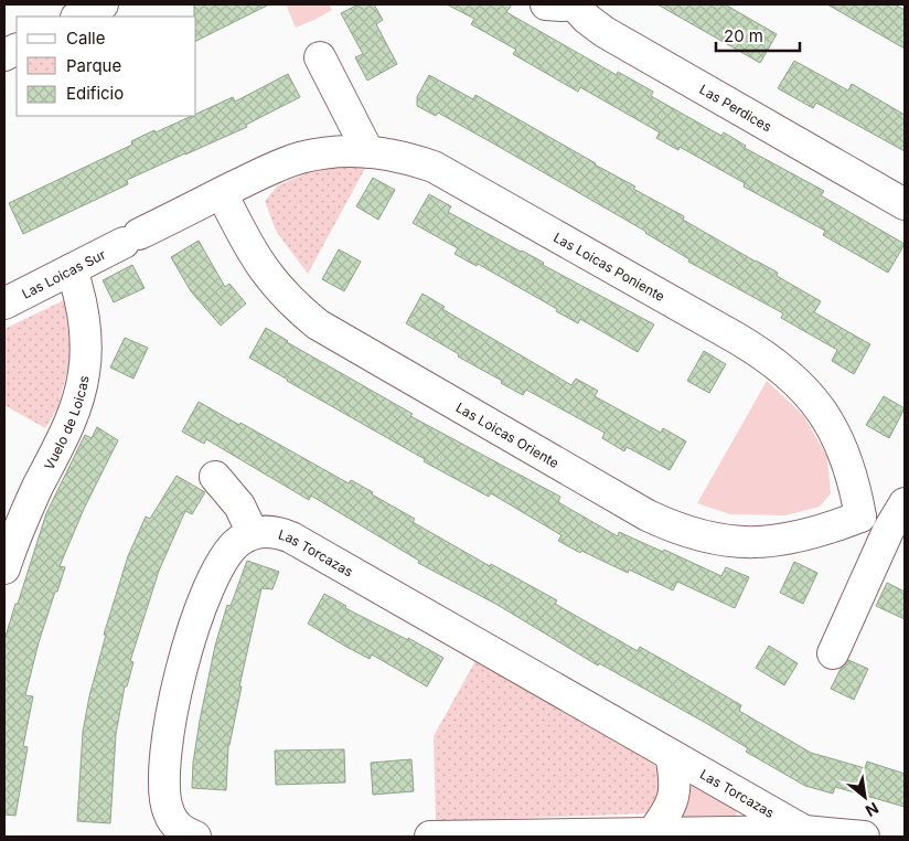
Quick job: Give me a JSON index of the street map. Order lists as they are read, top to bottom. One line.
{"streets":{"street":["Las Perdices","Las Loicas Poniente","Las Loicas Sur","Vuelo de Loicas","Las Loicas Oriente","Las Torcazas"]},"crossings":[["Las Loicas Poniente","Las Loicas Sur"],["Las Loicas Poniente","Las Loicas Oriente"],["Las Loicas Sur","Vuelo de Loicas"],["Las Loicas Sur","Las Loicas Oriente"]],"legend":["Calle","Parque","Edificio"],"scale_bar":"20 m","north":"bottom right"}
